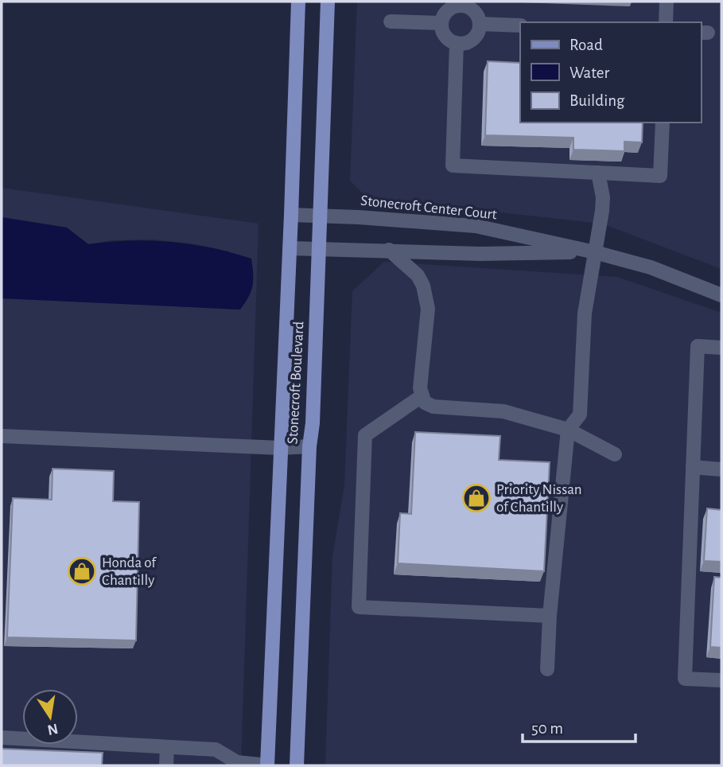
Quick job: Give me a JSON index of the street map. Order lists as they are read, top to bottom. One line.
{"streets":{"main road":["Stonecroft Boulevard"],"street":["Stonecroft Center Court"]},"crossings":[["Stonecroft Center Court","Stonecroft Boulevard"]],"places":{"shop":["Priority Nissan of Chantilly","Honda of Chantilly"]},"legend":["Road","Water","Building"],"scale_bar":"50 m","north":"bottom"}
